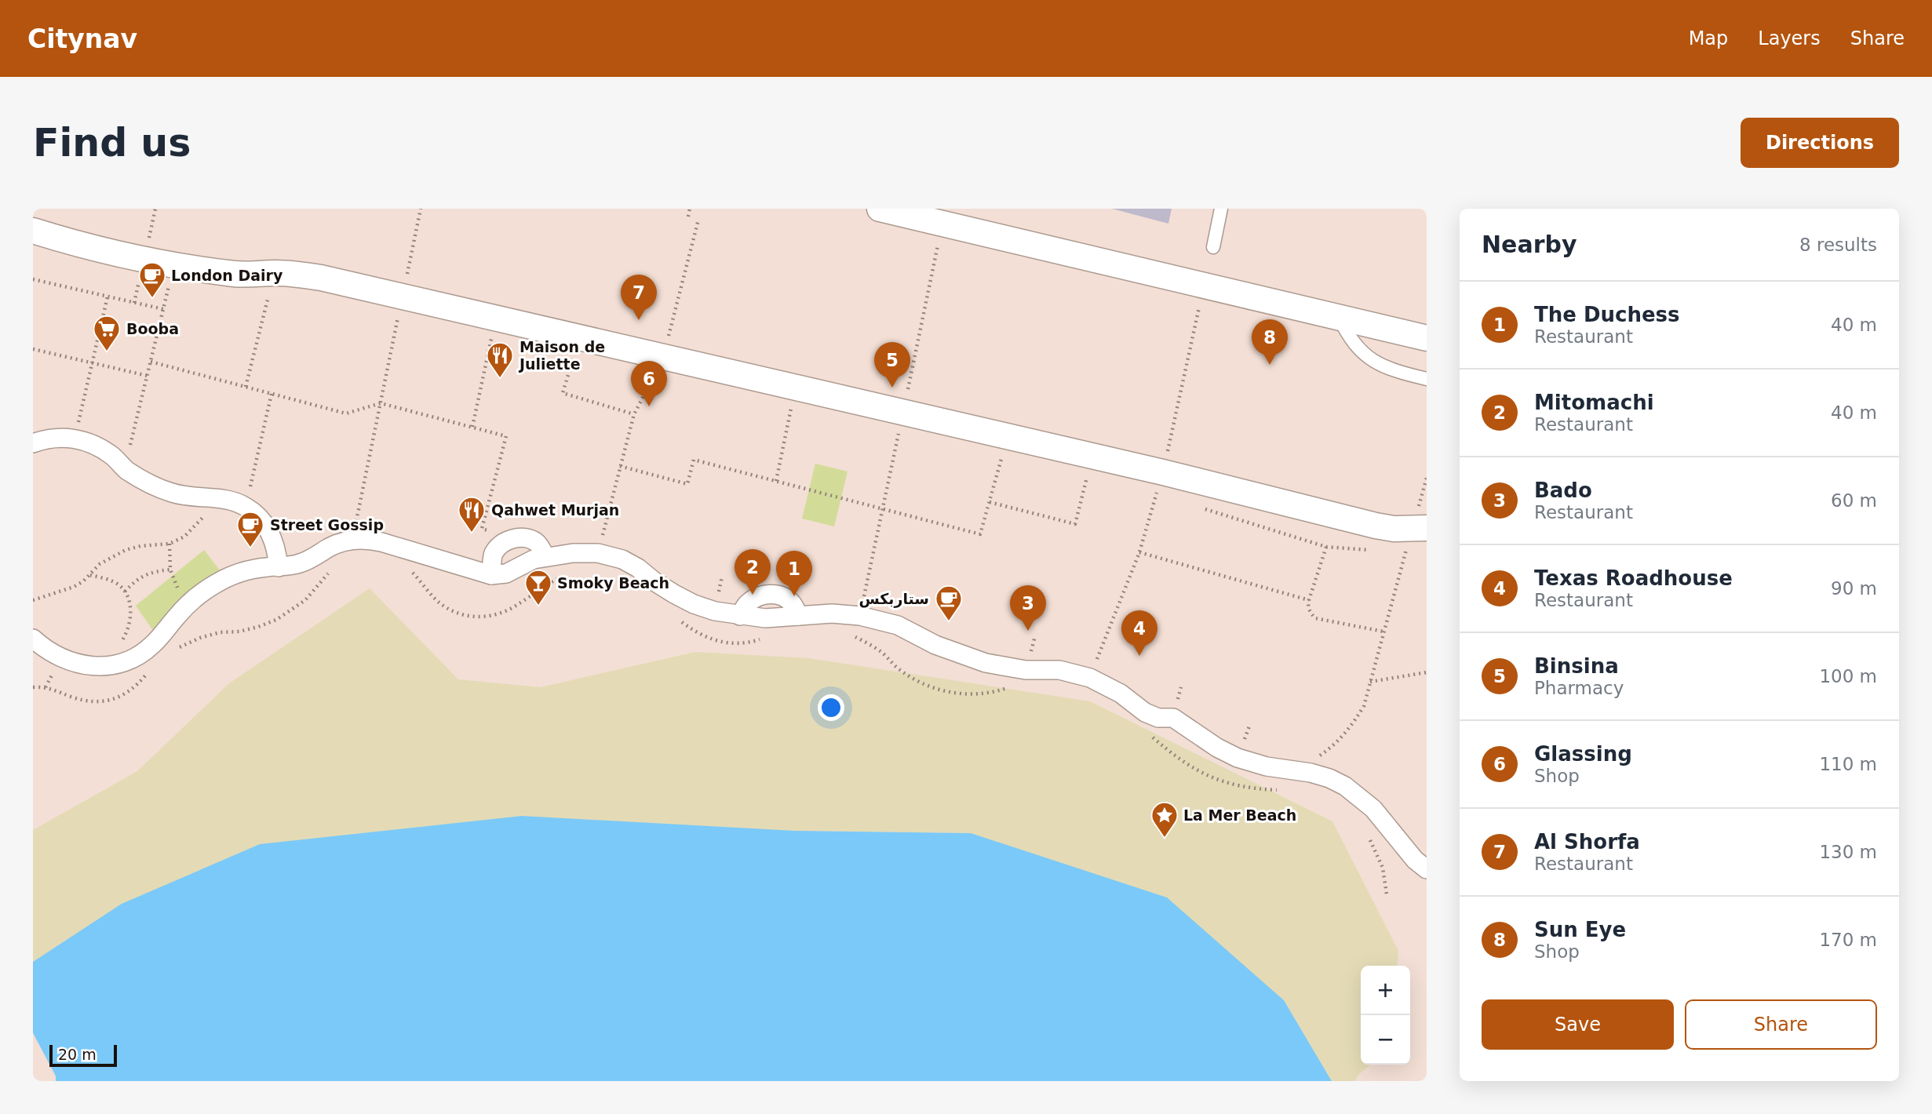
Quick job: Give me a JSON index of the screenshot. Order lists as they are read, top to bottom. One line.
{"places":{"cafe":["London Dairy","Street Gossip","ستاربكس"],"supermarket":["Booba"],"restaurant":["Maison de Juliette","Qahwet Murjan"],"bar":["Smoky Beach"],"place":["La Mer Beach"]},"scale_bar":"20 m","page":{"header":"Citynav","nav":["Map","Layers","Share"],"buttons":["Directions",["Save","Share"]],"title":"Find us","heading":["Nearby","8 results"],"pins":["7","8","5","6","2","1","3","4"],"list":[{"mark":"1","name":"The Duchess","note":"Restaurant","value":"40 m"},{"mark":"2","name":"Mitomachi","note":"Restaurant","value":"40 m"},{"mark":"3","name":"Bado","note":"Restaurant","value":"60 m"},{"mark":"4","name":"Texas Roadhouse","note":"Restaurant","value":"90 m"},{"mark":"5","name":"Binsina","note":"Pharmacy","value":"100 m"},{"mark":"6","name":"Glassing","note":"Shop","value":"110 m"},{"mark":"7","name":"Al Shorfa","note":"Restaurant","value":"130 m"},{"mark":"8","name":"Sun Eye","note":"Shop","value":"170 m"}],"map_buttons":["+","−"],"scale":"20 m"}}
